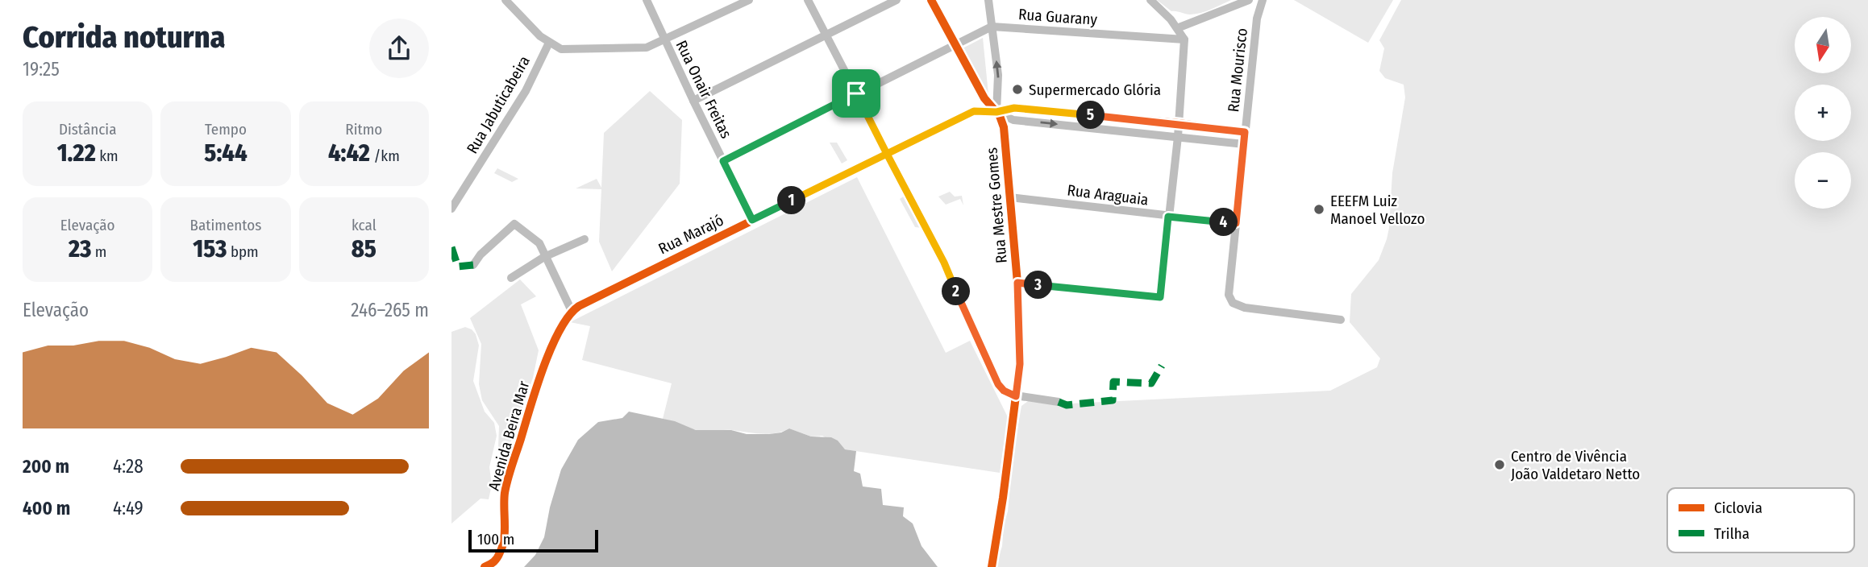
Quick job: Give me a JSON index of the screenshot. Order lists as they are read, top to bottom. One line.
{"streets":{"street":["Rua Guarany","Rua Mourisco","Rua Onair Freitas","Rua Jabuticabeira","Rua Araguaia","Rua Mestre Gomes","Rua Marajó","Avenida Beira Mar"]},"crossings":[["Rua Guarany","Rua Mestre Gomes"],["Rua Mourisco","Rua Araguaia"],["Rua Mourisco","Rua Marajó"],["Rua Onair Freitas","Rua Marajó"],["Rua Araguaia","Rua Mestre Gomes"],["Rua Mestre Gomes","Rua Marajó"],["Rua Marajó","Avenida Beira Mar"]],"places":["Supermercado Glória","EEEFM Luiz Manoel Vellozo","Centro de Vivência João Valdetaro Netto"],"legend":["Ciclovia","Trilha"],"scale_bar":"100 m","north":"bottom","page":{"heading":["Corrida noturna","19:25"],"map_buttons":["+","−"],"stats":[["Distância","1.22 km"],["Tempo","5:44"],["Ritmo","4:42 /km"],["Elevação","23 m"],["Batimentos","153 bpm"],["kcal","85"]],"pins":["5","1","4","3","2"],"chart":["Elevação","246–265 m"],"list":[{"name":"200 m","note":"4:28"},{"name":"400 m","note":"4:49"}],"scale":"100 m"}}
